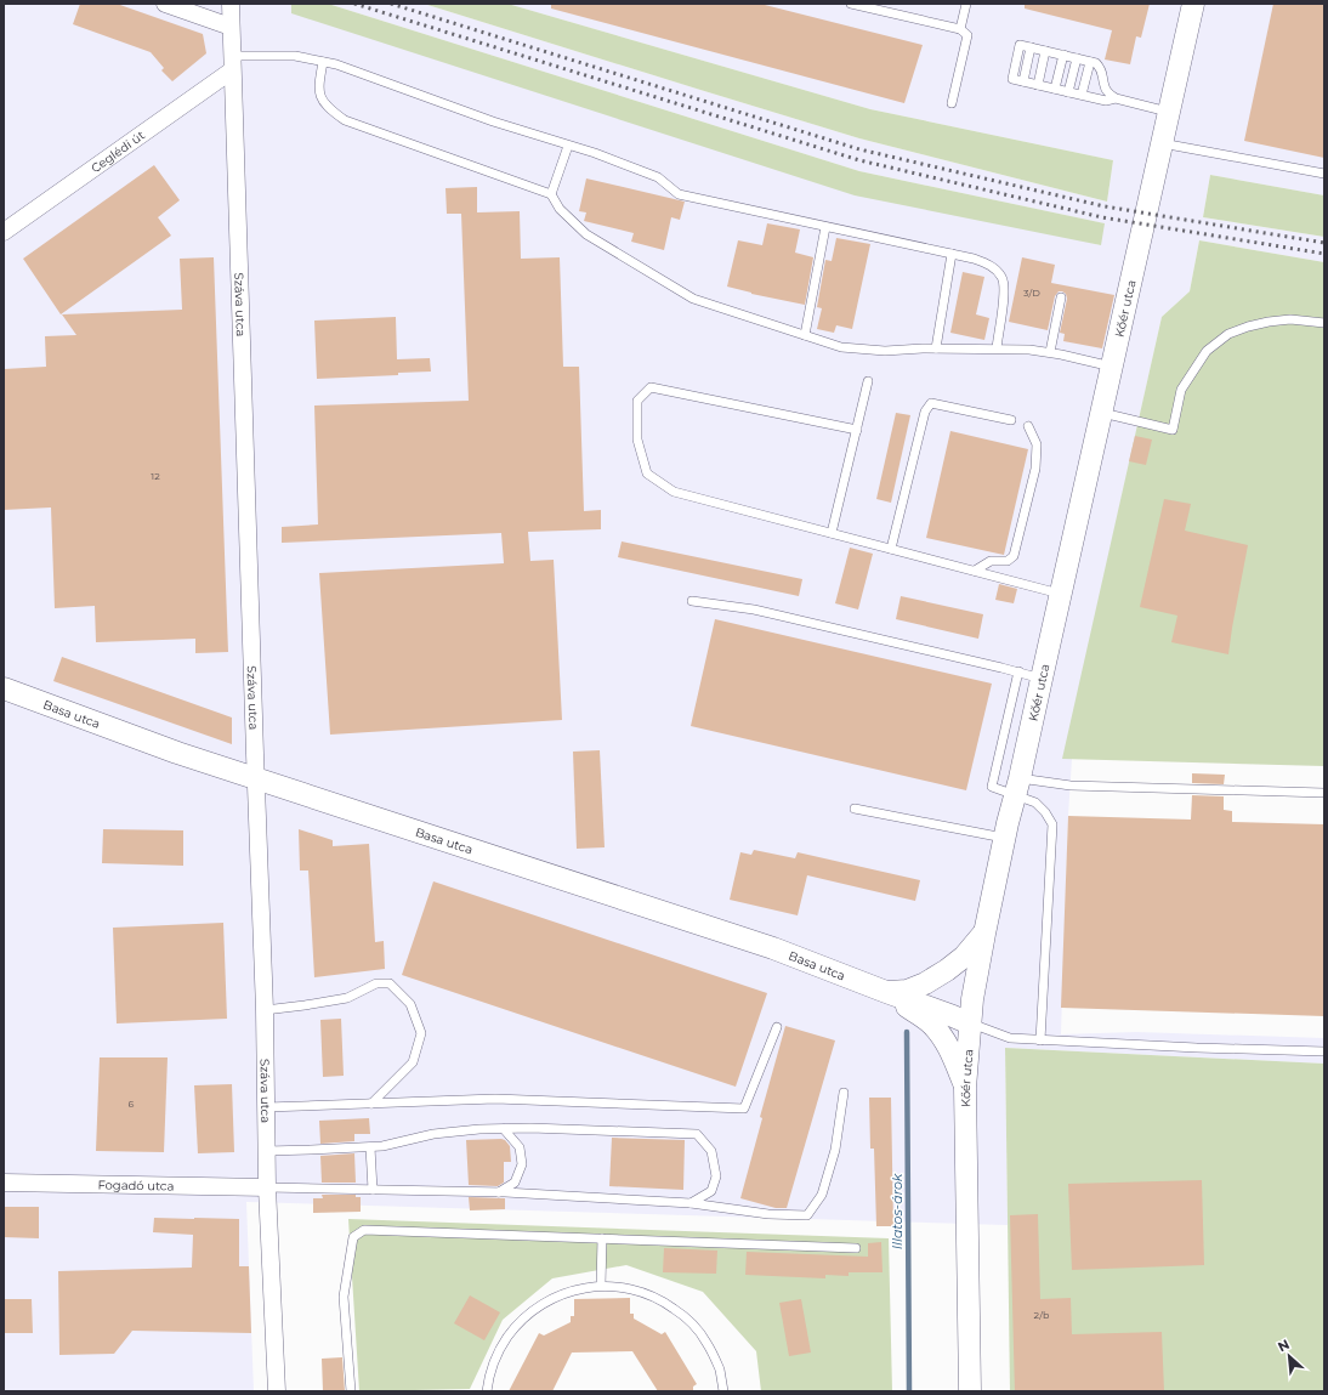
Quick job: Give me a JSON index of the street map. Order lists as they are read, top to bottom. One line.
{"streets":{"street":["Ceglédi út","Száva utca","Kőér utca","Basa utca","Fogadó utca"]},"crossings":[["Ceglédi út","Száva utca"],["Száva utca","Basa utca"],["Száva utca","Fogadó utca"],["Kőér utca","Basa utca"]],"water":["Illatos-árok"],"house_numbers":["3/D","12","6","2/b"],"north":"top left"}
